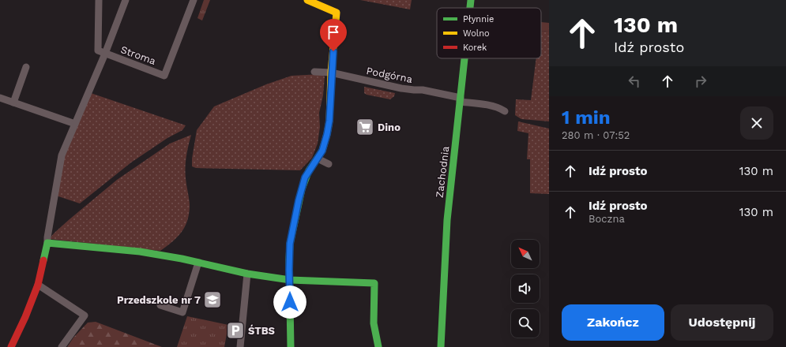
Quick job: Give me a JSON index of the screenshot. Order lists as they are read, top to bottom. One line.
{"streets":{"street":["Stroma","Podgórna","Zachodnia"]},"crossings":[["Podgórna","Zachodnia"]],"places":{"supermarket":["Dino"],"school or university":["Przedszkole nr 7"],"parking":["ŚTBS"]},"legend":["Płynnie","Wolno","Korek"],"north":"top left","page":{"turn":["130 m","Idź prosto"],"heading":["1 min","280 m · 07:52"],"list":[{"name":"Idź prosto","value":"130 m"},{"name":"Idź prosto","note":"Boczna","value":"130 m"}],"buttons":["Zakończ","Udostępnij"]}}
